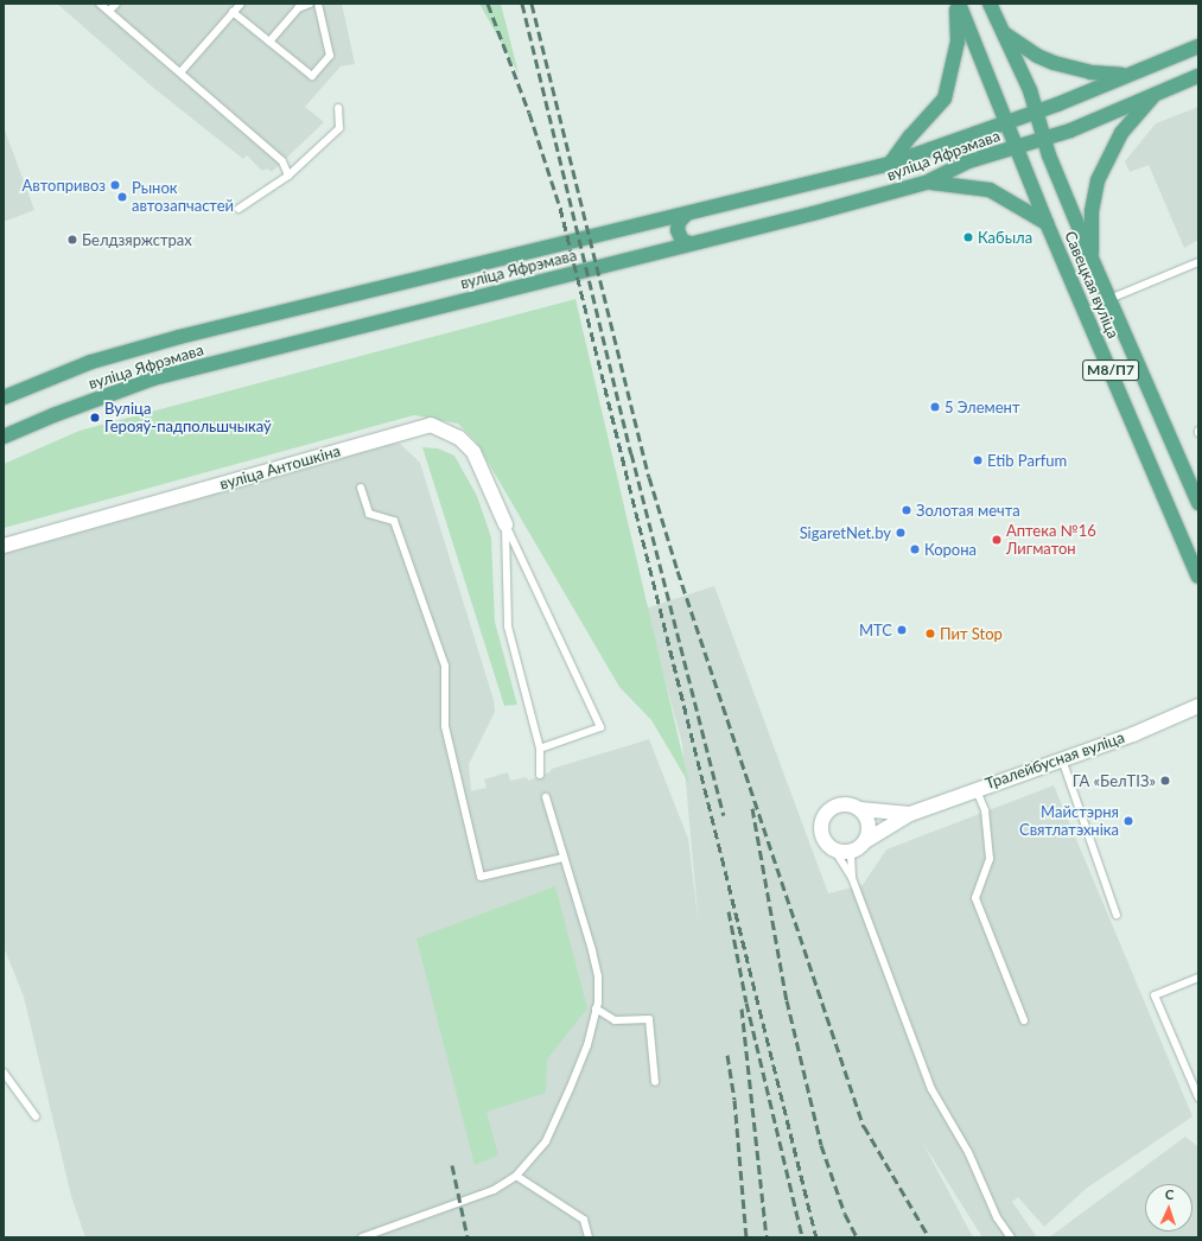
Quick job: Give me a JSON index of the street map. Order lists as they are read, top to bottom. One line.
{"streets":{"main road":["вуліца Яфрэмава","Савецкая вуліца","М8/П7"],"street":["вуліца Антошкіна","Тралейбусная вуліца"]},"crossings":[["вуліца Яфрэмава","Савецкая вуліца"]],"places":["Автопривоз","Рынок автозапчастей","Кабыла","Белдзяржстрах","5 Элемент","Вуліца Герояў-падпольшчыкаў","Etib Parfum","Золотая мечта","SigaretNet.by","Аптека №16 Лигматон","Корона","МТС","Пит Stop","ГА «БелТІЗ»","Майстэрня Святлатэхніка"],"north":"top"}
